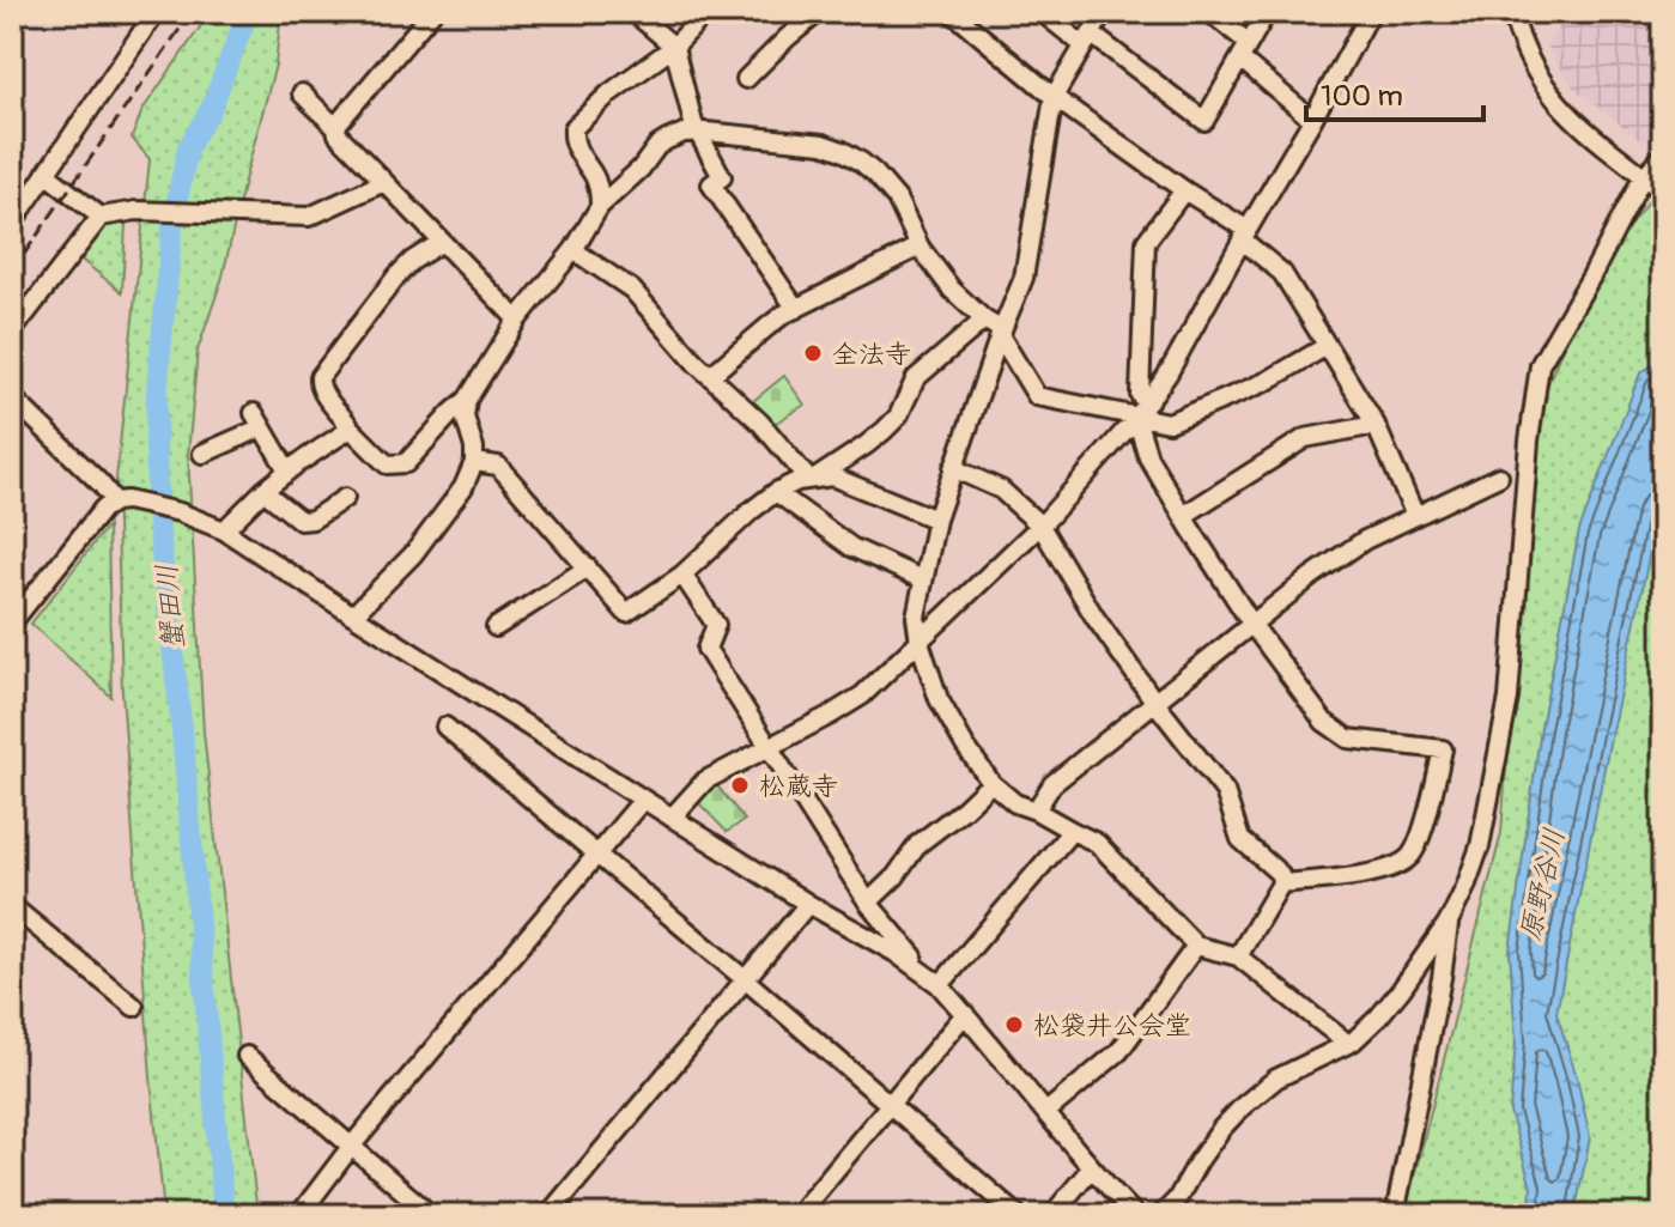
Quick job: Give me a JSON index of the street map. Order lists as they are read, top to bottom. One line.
{"water":["蟹田川","原野谷川"],"places":["全法寺","松蔵寺","松袋井公会堂"],"scale_bar":"100 m"}
